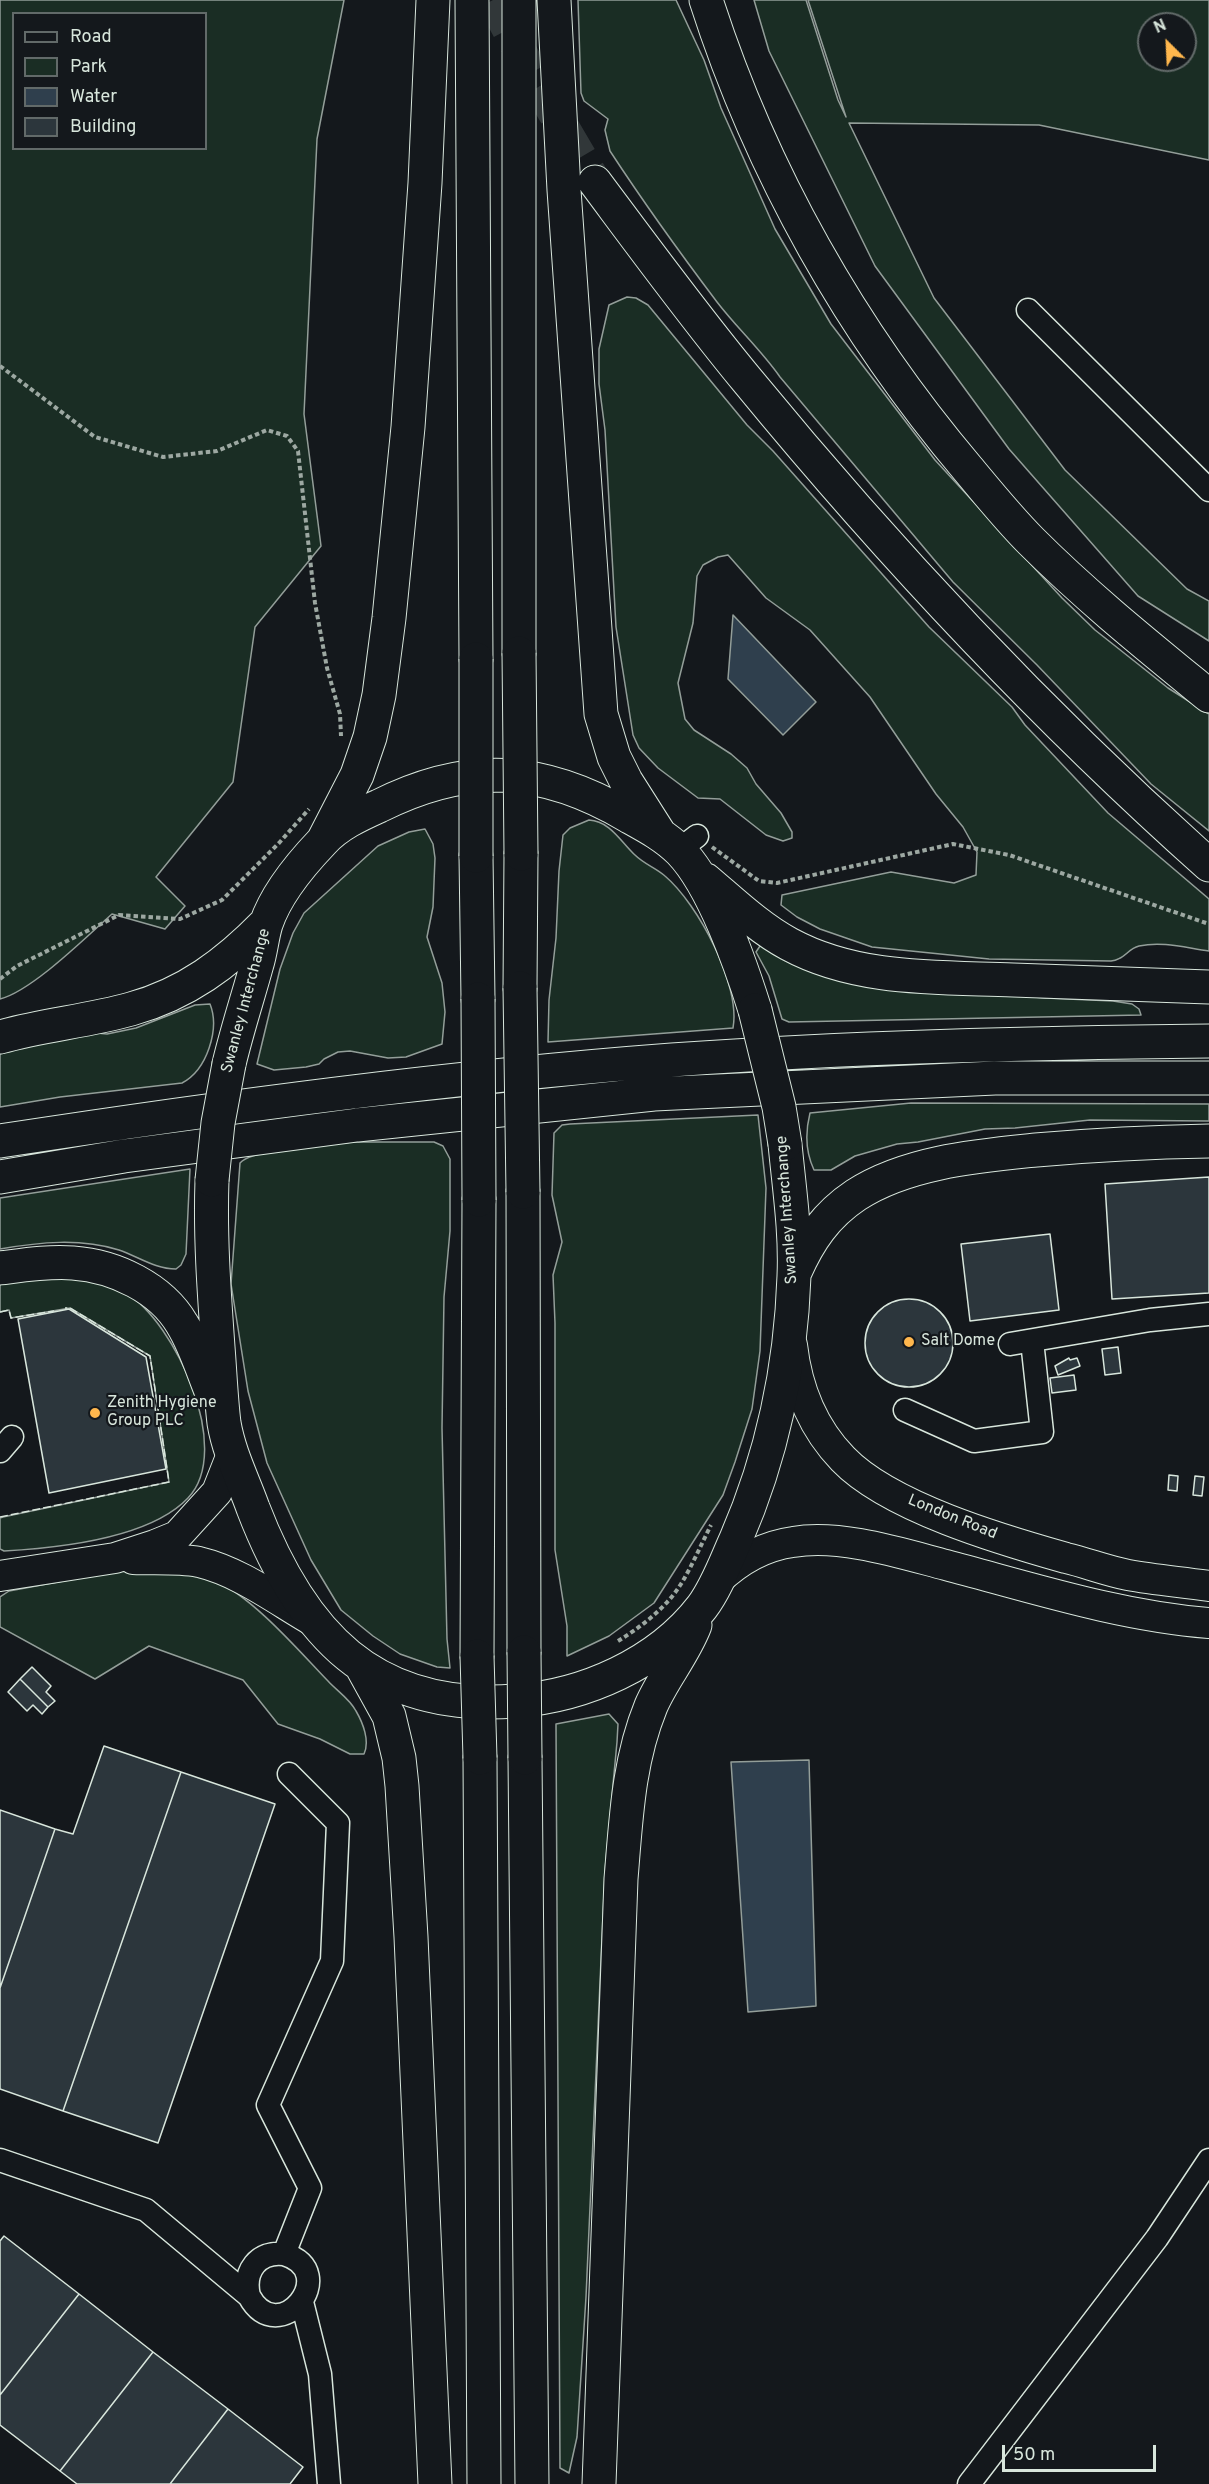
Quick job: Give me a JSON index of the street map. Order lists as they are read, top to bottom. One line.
{"streets":{"highway":["Swanley Interchange"],"main road":["London Road"]},"crossings":[["Swanley Interchange","London Road"]],"places":["Salt Dome","Zenith Hygiene Group PLC"],"legend":["Road","Park","Water","Building"],"scale_bar":"50 m","north":"top left"}
